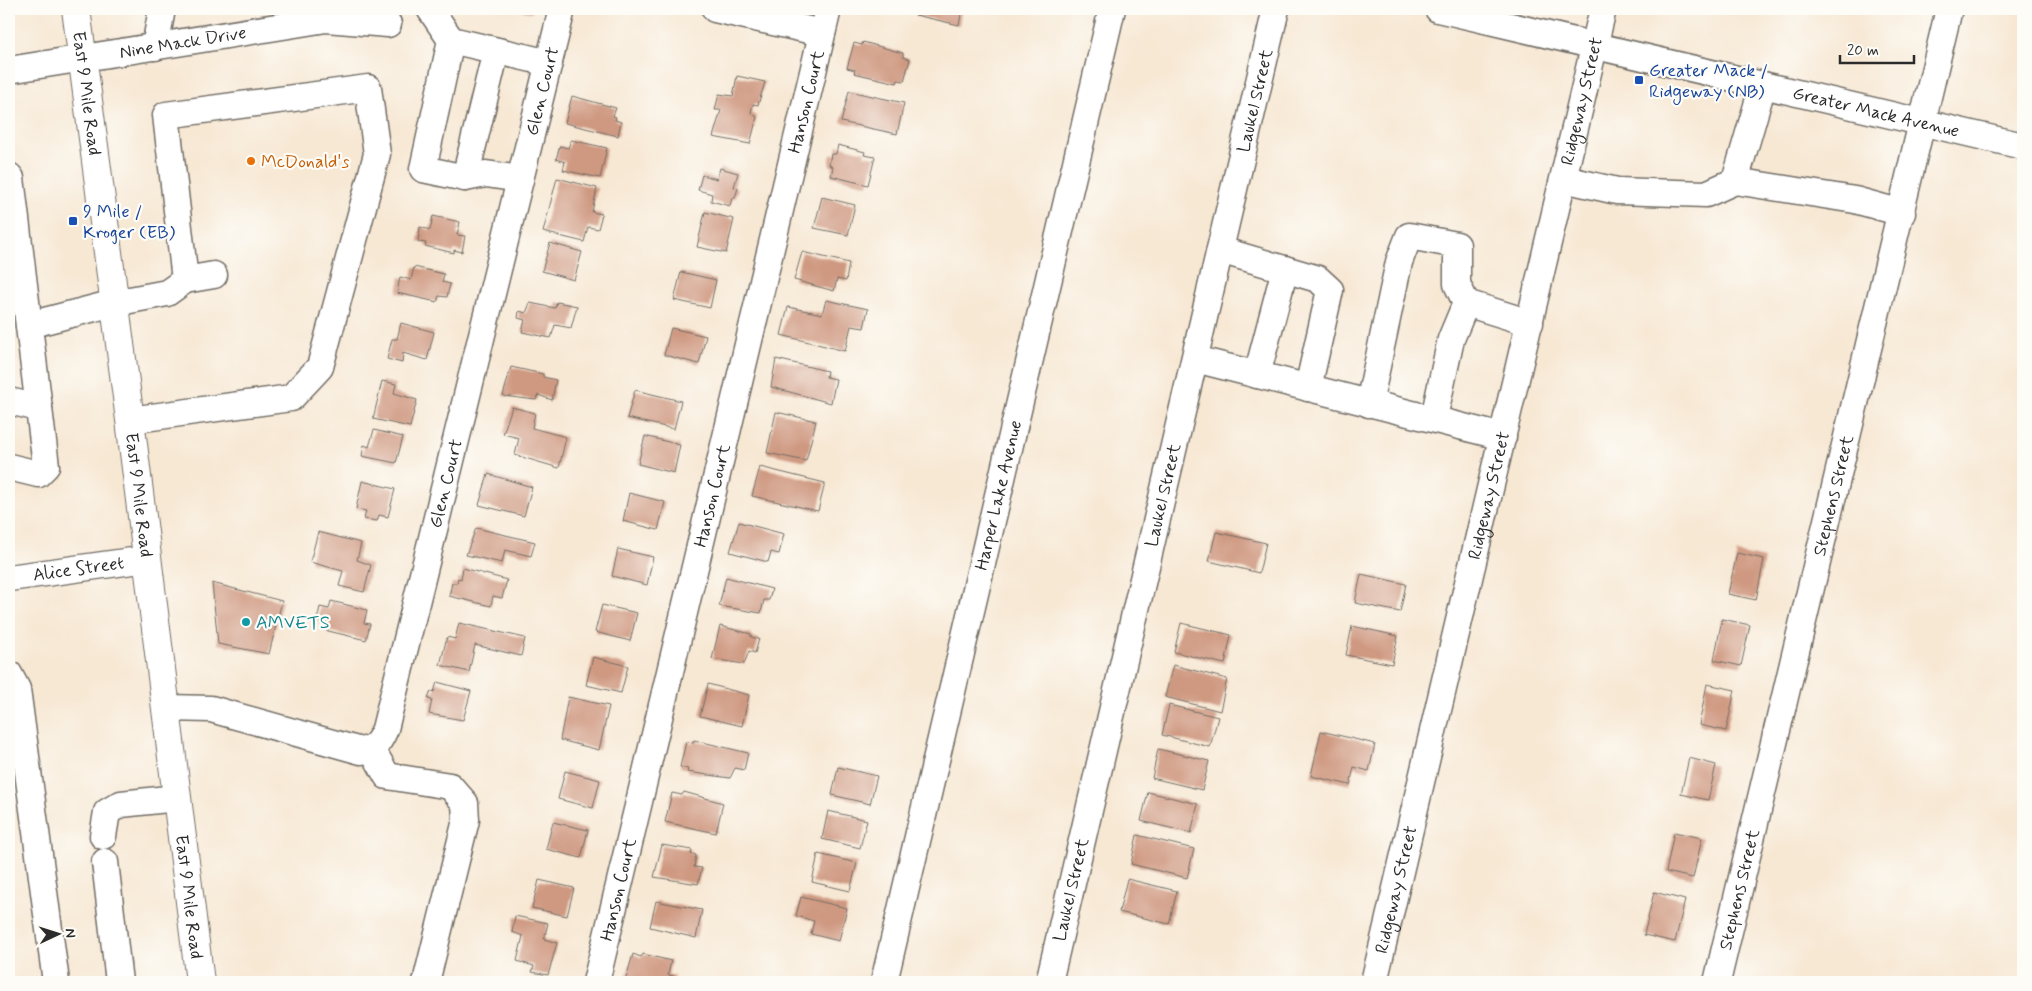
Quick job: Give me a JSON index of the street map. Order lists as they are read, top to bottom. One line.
{"streets":{"main road":["East 9 Mile Road"],"street":["Nine Mack Drive","Glen Court","Laukel Street","Ridgeway Street","Hanson Court","Greater Mack Avenue","Harper Lake Avenue","Stephens Street","Alice Street"]},"crossings":[["Nine Mack Drive","East 9 Mile Road"],["East 9 Mile Road","Alice Street"],["Ridgeway Street","Greater Mack Avenue"],["Greater Mack Avenue","Stephens Street"]],"places":{"transit":["Greater Mack / Ridgeway (NB)","9 Mile / Kroger (EB)"],"other":["McDonald's","AMVETS"]},"scale_bar":"20 m","north":"right"}
